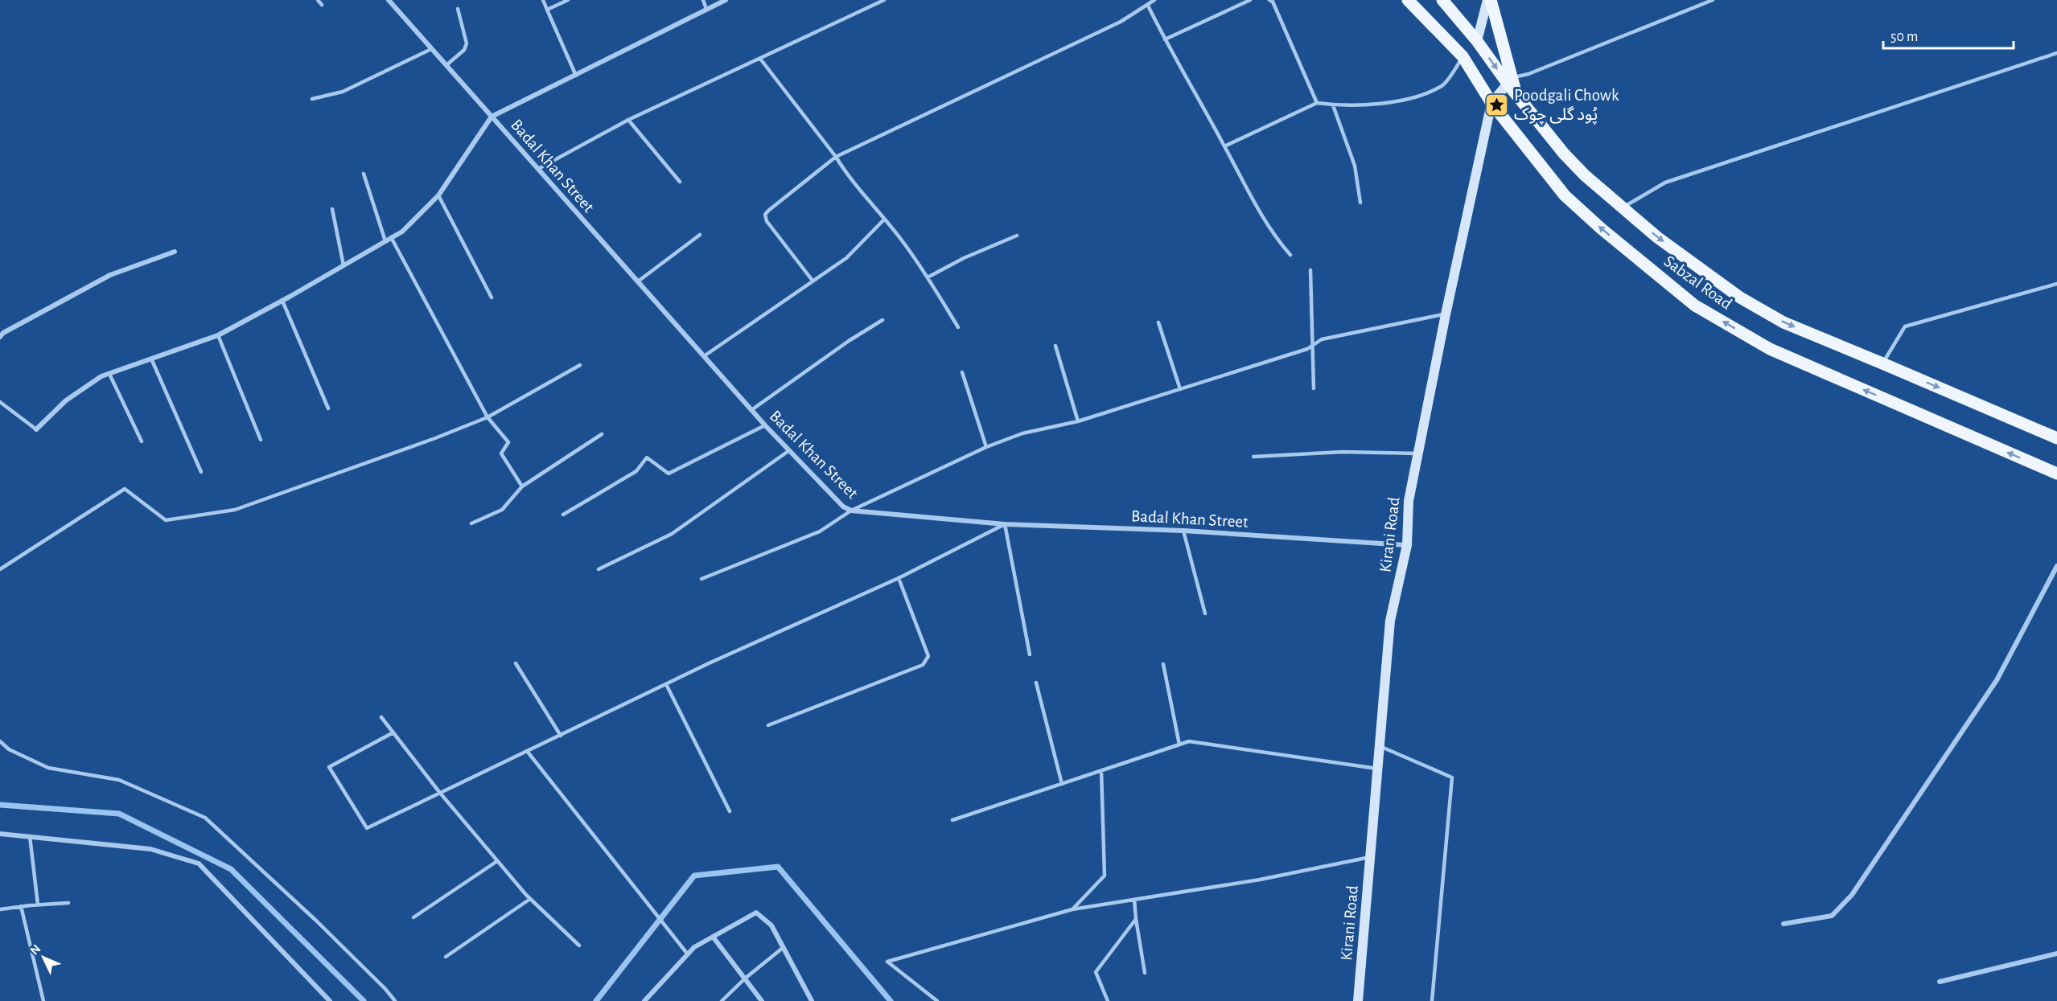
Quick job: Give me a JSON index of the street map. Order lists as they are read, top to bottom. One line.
{"streets":{"main road":["Sabzal Road","Kirani Road"],"street":["Badal Khan Street"]},"crossings":[["Badal Khan Street","Kirani Road"],["Sabzal Road","Kirani Road"]],"places":{"place":["Poodgali Chowk پُود گلی چوک"]},"scale_bar":"50 m","north":"top left"}
